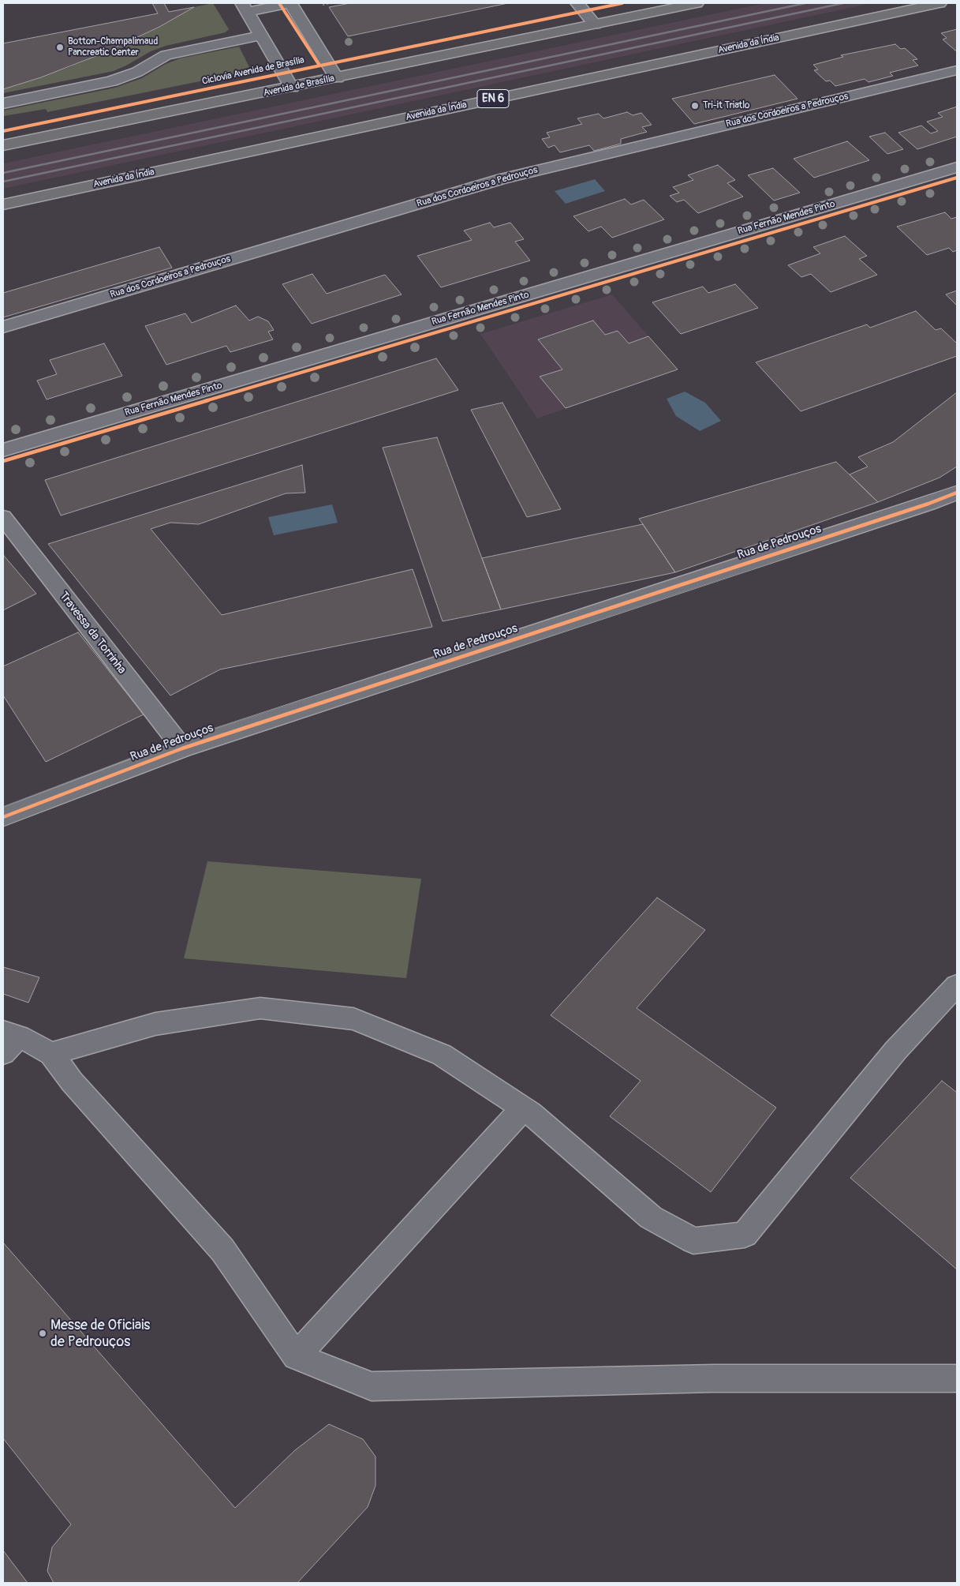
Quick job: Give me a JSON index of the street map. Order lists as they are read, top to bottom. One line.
{"streets":{"main road":["Avenida da Índia","Avenida de Brasília","EN 6"],"street":["Rua dos Cordoeiros a Pedrouços","Rua Fernão Mendes Pinto","Rua de Pedrouços","Travessa da Torrinha"],"cycle path":["Ciclovia Avenida de Brasília"]},"crossings":[["Rua de Pedrouços","Travessa da Torrinha"]],"places":["Botton-Champalimaud Pancreatic Center","Tri-it Triatlo","Messe de Oficiais de Pedrouços"]}
